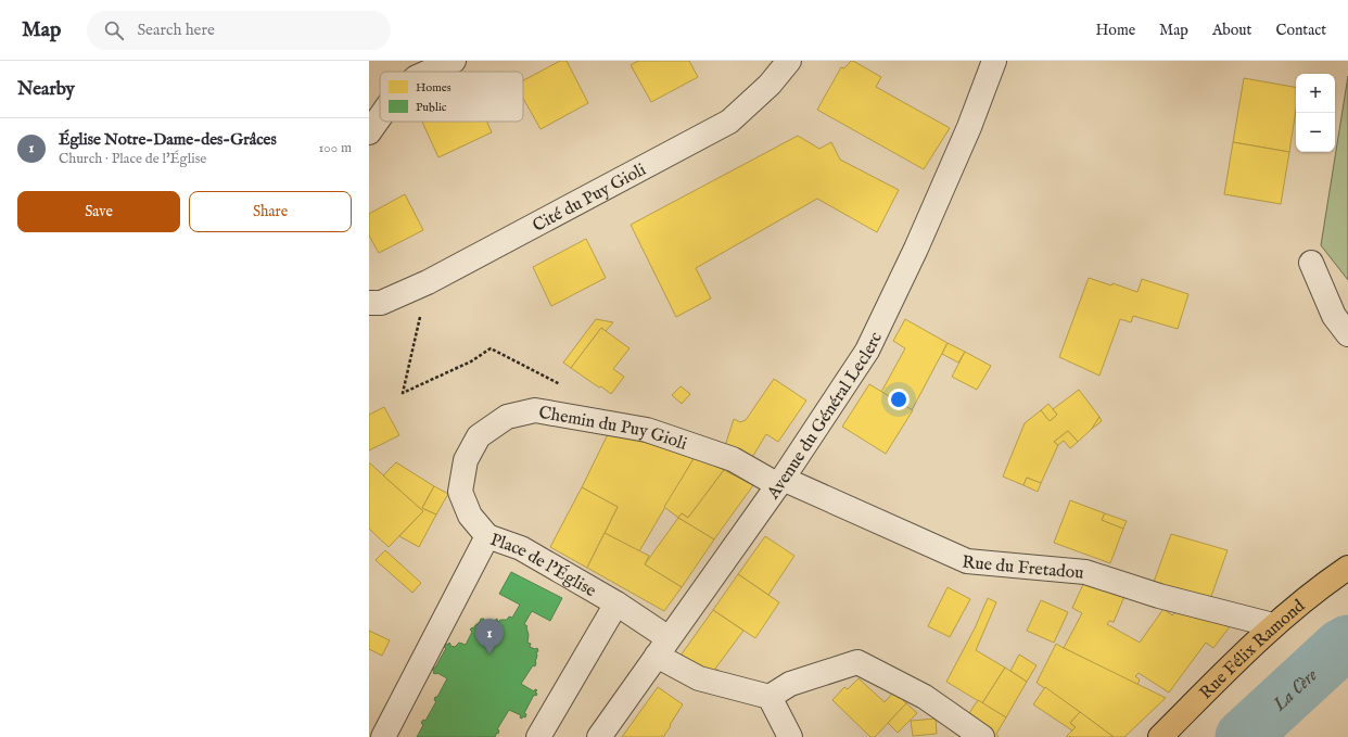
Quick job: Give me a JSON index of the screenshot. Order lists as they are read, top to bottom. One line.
{"streets":{"main road":["Rue Félix Ramond"],"street":["Cité du Puy Gioli","Avenue du Général Leclerc","Chemin du Puy Gioli","Rue du Fretadou","Place de l'Église"]},"crossings":[["Avenue du Général Leclerc","Chemin du Puy Gioli"],["Avenue du Général Leclerc","Rue du Fretadou"],["Chemin du Puy Gioli","Rue du Fretadou"],["Chemin du Puy Gioli","Place de l'Église"],["Rue du Fretadou","Rue Félix Ramond"]],"water":["La Cère"],"legend":["Homes","Public"],"page":{"header":"Map","search":"Search here","nav":["Home","Map","About","Contact"],"heading":"Nearby","map_buttons":["+","−"],"list":[{"mark":"1","name":"Église Notre-Dame-des-Grâces","note":"Church · Place de l'Église","value":"100 m"}],"buttons":["Save","Share"],"pins":"1"}}
